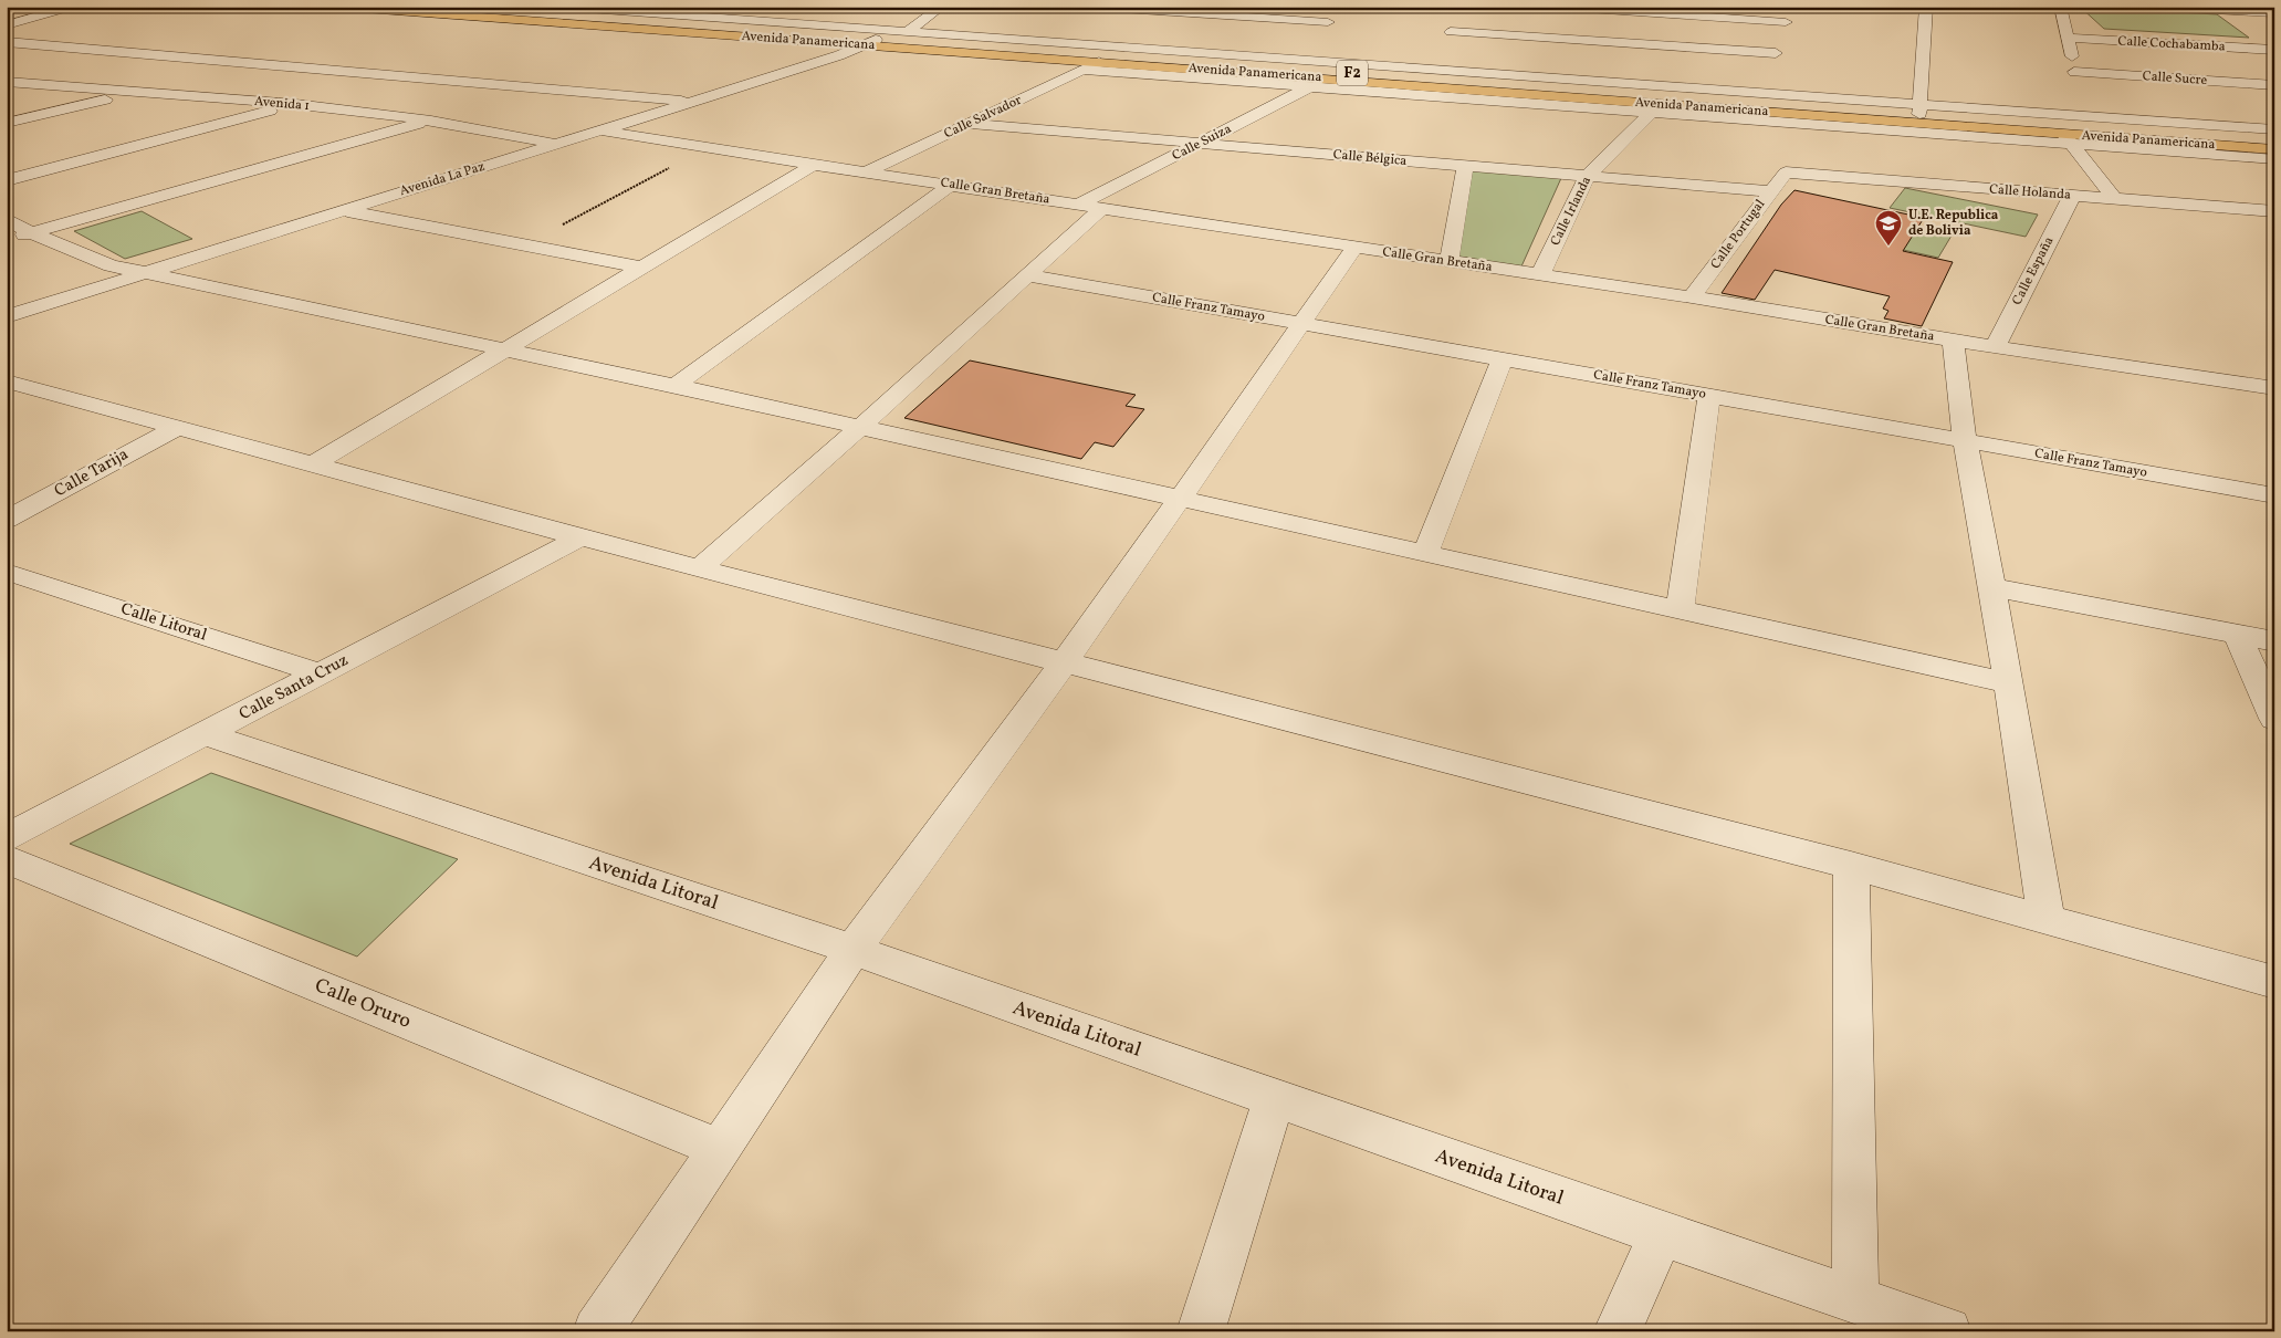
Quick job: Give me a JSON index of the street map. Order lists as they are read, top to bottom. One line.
{"streets":{"highway":["Avenida Panamericana","F2"],"street":["Calle Cochabamba","Calle Sucre","Avenida 1","Calle Salvador","Calle Suiza","Calle Bélgica","Avenida La Paz","Calle Gran Bretaña","Calle Holanda","Calle Irlanda","Calle Portugal","Calle España","Calle Franz Tamayo","Calle Tarija","Calle Litoral","Calle Santa Cruz","Avenida Litoral","Calle Oruro"]},"crossings":[["Avenida Panamericana","Calle Salvador"],["Avenida Panamericana","Calle Suiza"],["Avenida Panamericana","Avenida La Paz"],["Avenida Panamericana","Calle Irlanda"],["Avenida 1","Avenida La Paz"],["Calle Salvador","Calle Bélgica"],["Calle Salvador","Calle Gran Bretaña"],["Calle Suiza","Calle Bélgica"],["Calle Suiza","Calle Gran Bretaña"],["Calle Bélgica","Calle Irlanda"],["Calle Bélgica","Calle Portugal"],["Avenida La Paz","Calle Gran Bretaña"],["Calle Gran Bretaña","Calle Irlanda"],["Calle Gran Bretaña","Calle Portugal"],["Calle Gran Bretaña","Calle España"],["Calle Holanda","Calle Portugal"],["Calle Holanda","Calle España"],["Calle Litoral","Calle Santa Cruz"],["Calle Santa Cruz","Avenida Litoral"]],"places":{"school or university":["U.E. Republica de Bolivia"]}}
